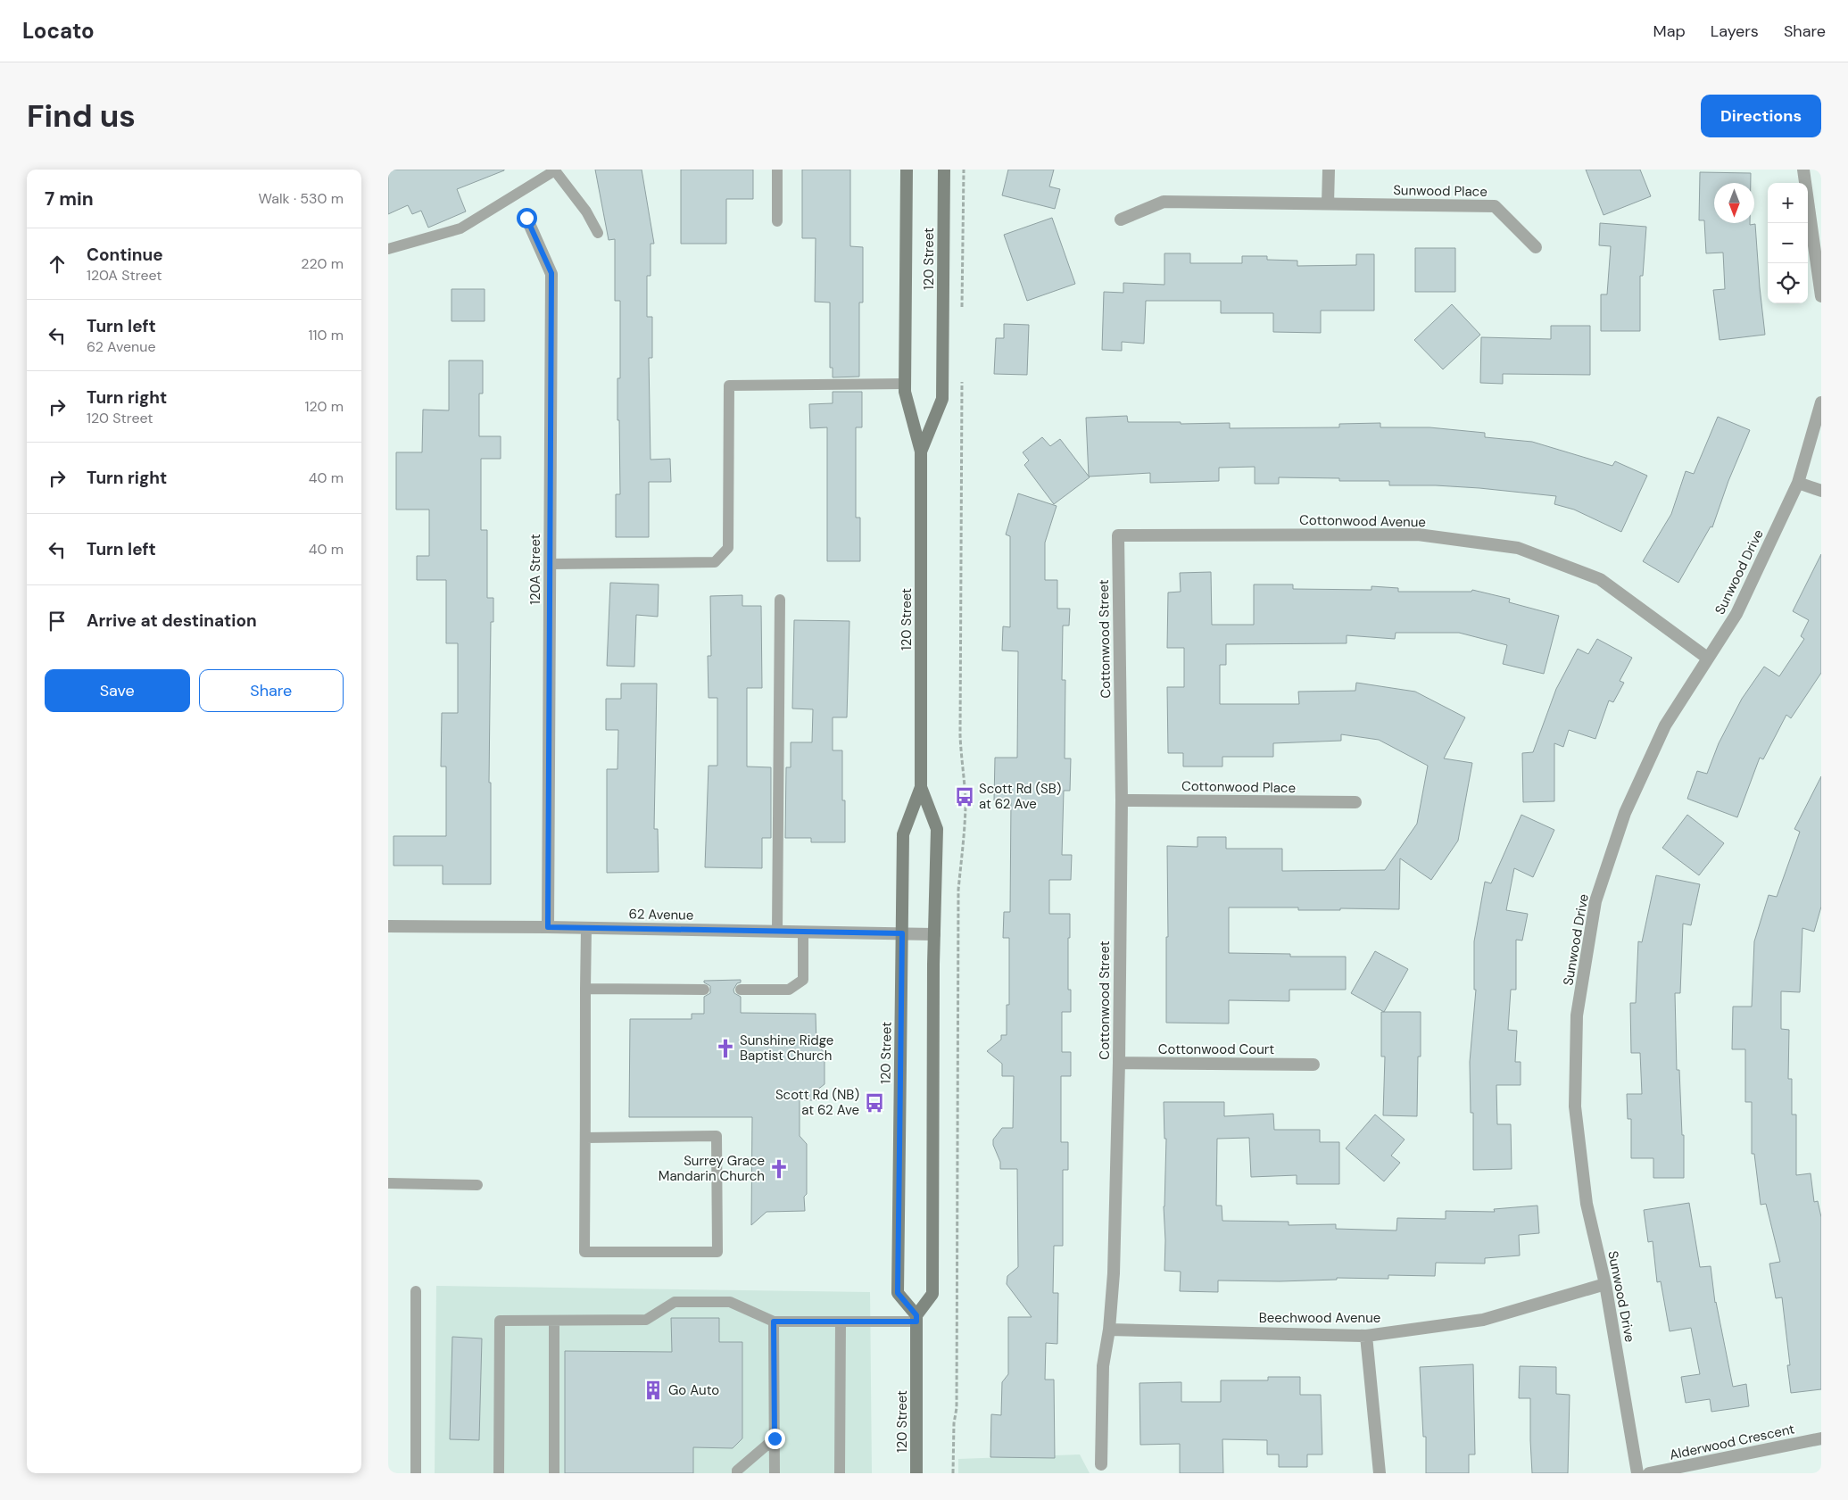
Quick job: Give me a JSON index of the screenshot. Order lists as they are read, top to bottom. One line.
{"streets":{"main road":["120 Street"],"street":["Sunwood Place","Cottonwood Avenue","120A Street","Sunwood Drive","Cottonwood Street","Cottonwood Place","62 Avenue","Cottonwood Court","Beechwood Avenue","Alderwood Crescent"]},"crossings":[["120 Street","62 Avenue"],["Cottonwood Avenue","Sunwood Drive"],["Cottonwood Avenue","Cottonwood Street"],["120A Street","62 Avenue"],["Sunwood Drive","Beechwood Avenue"],["Cottonwood Street","Cottonwood Place"],["Cottonwood Street","Cottonwood Court"],["Cottonwood Street","Beechwood Avenue"]],"places":{"bus stop":["Scott Rd (SB) at 62 Ave","Scott Rd (NB) at 62 Ave"],"church":["Sunshine Ridge Baptist Church","Surrey Grace Mandarin Church"],"building":["Go Auto"]},"north":"bottom","page":{"header":"Locato","nav":["Map","Layers","Share"],"buttons":["Directions",["Save","Share"]],"title":"Find us","heading":["7 min","Walk · 530 m"],"map_buttons":["+","−"],"list":[["Continue","120A Street","220 m"],["Turn left","62 Avenue","110 m"],["Turn right","120 Street","120 m"],["Turn right","40 m"],["Turn left","40 m"],"Arrive at destination"]}}
